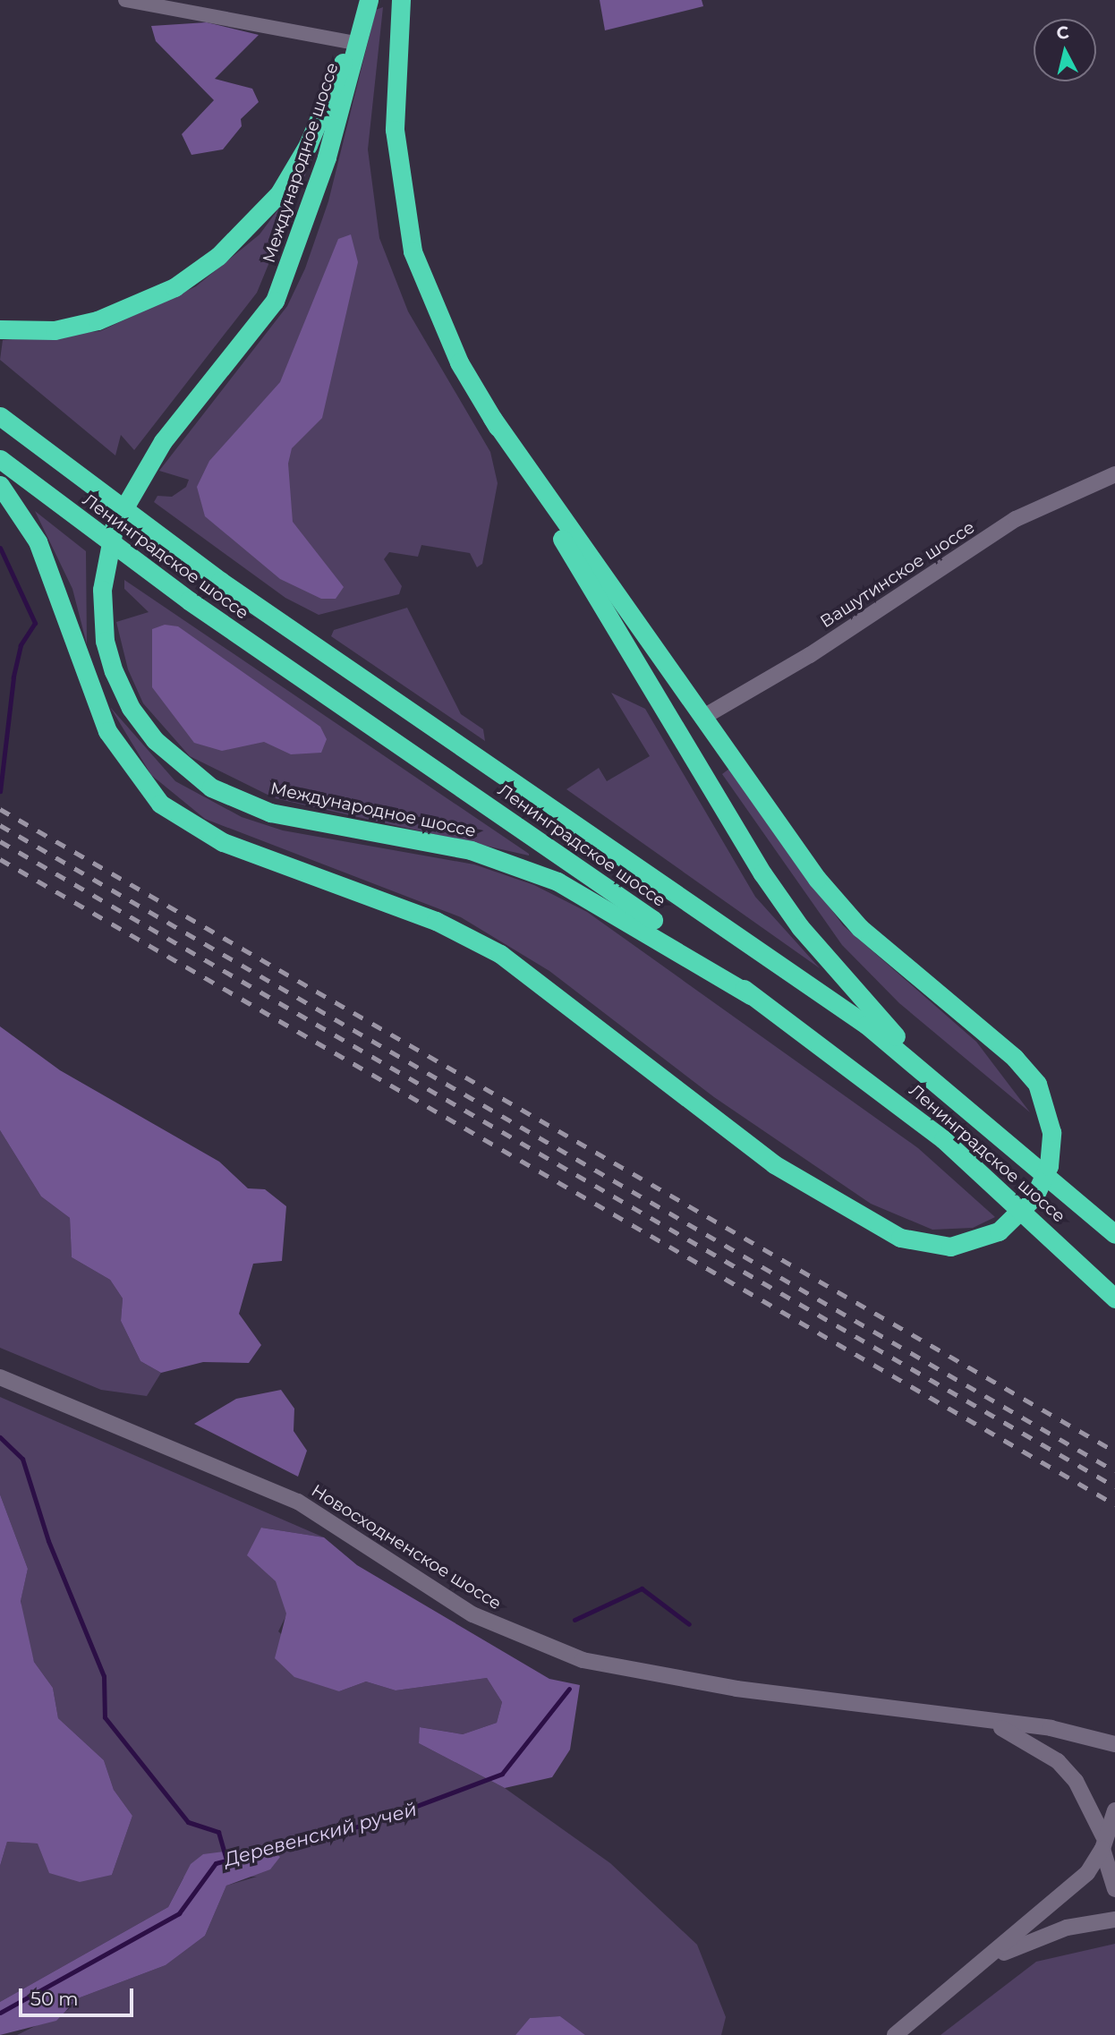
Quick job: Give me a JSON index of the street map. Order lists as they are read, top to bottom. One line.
{"streets":{"highway":["Международное шоссе","Ленинградское шоссе"],"main road":["Вашутинское шоссе","Новосходненское шоссе"]},"crossings":[["Международное шоссе","Ленинградское шоссе"]],"water":["Деревенский ручей"],"scale_bar":"50 m","north":"top"}
